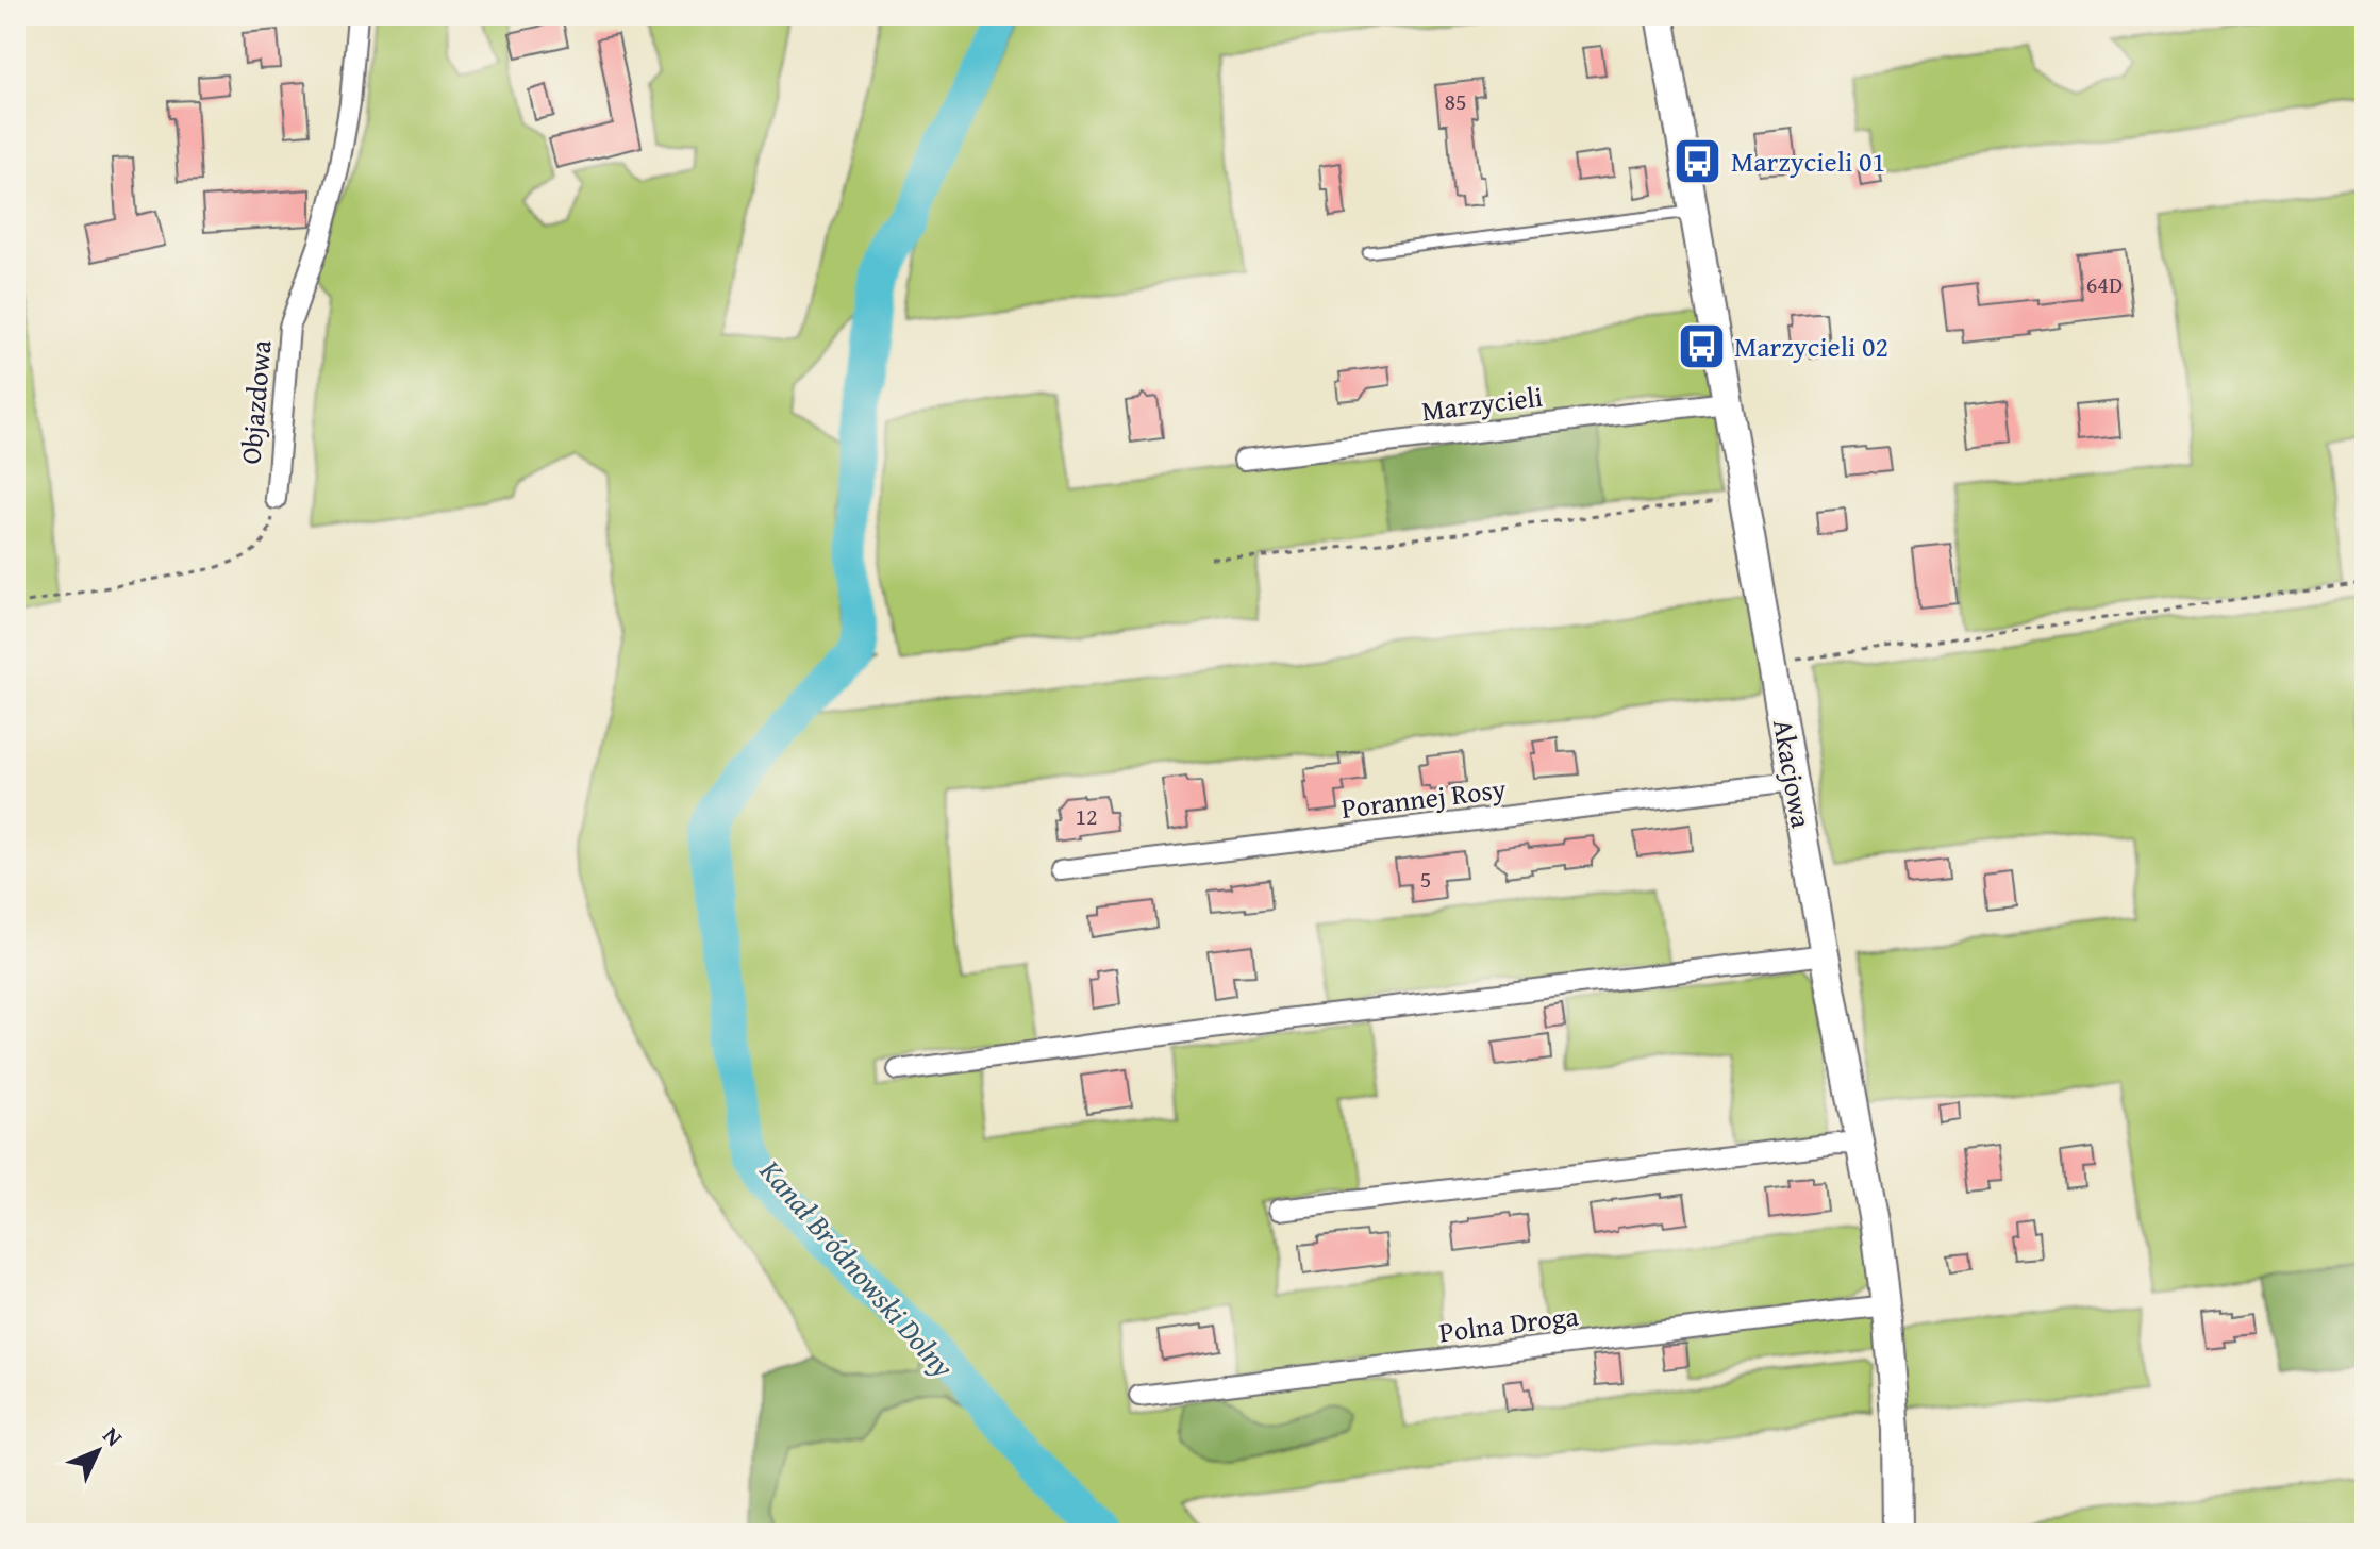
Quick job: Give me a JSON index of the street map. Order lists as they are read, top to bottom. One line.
{"streets":{"street":["Objazdowa","Marzycieli","Akacjowa","Porannej Rosy","Polna Droga"]},"crossings":[["Marzycieli","Akacjowa"],["Akacjowa","Porannej Rosy"],["Akacjowa","Polna Droga"]],"water":["Kanał Bródnowski Dolny"],"places":{"bus stop":["Marzycieli 01","Marzycieli 02"]},"house_numbers":["85","64D","12","5"],"north":"top right"}
